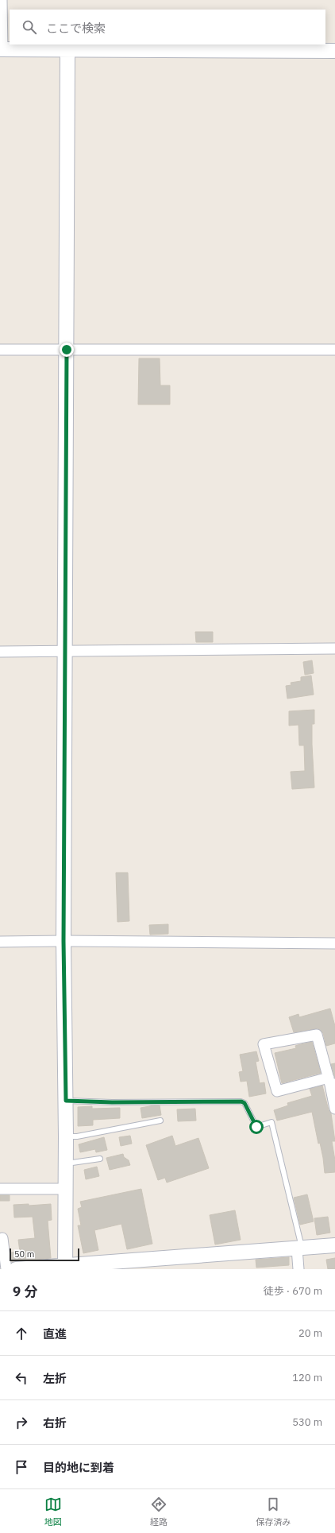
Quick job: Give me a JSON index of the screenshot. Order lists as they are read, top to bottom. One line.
{"scale_bar":"50 m","page":{"search":"ここで検索","scale":"50 m","heading":["9 分","徒歩 · 670 m"],"list":[["直進","20 m"],["左折","120 m"],["右折","530 m"],"目的地に到着"],"nav":["地図","経路","保存済み"]}}
